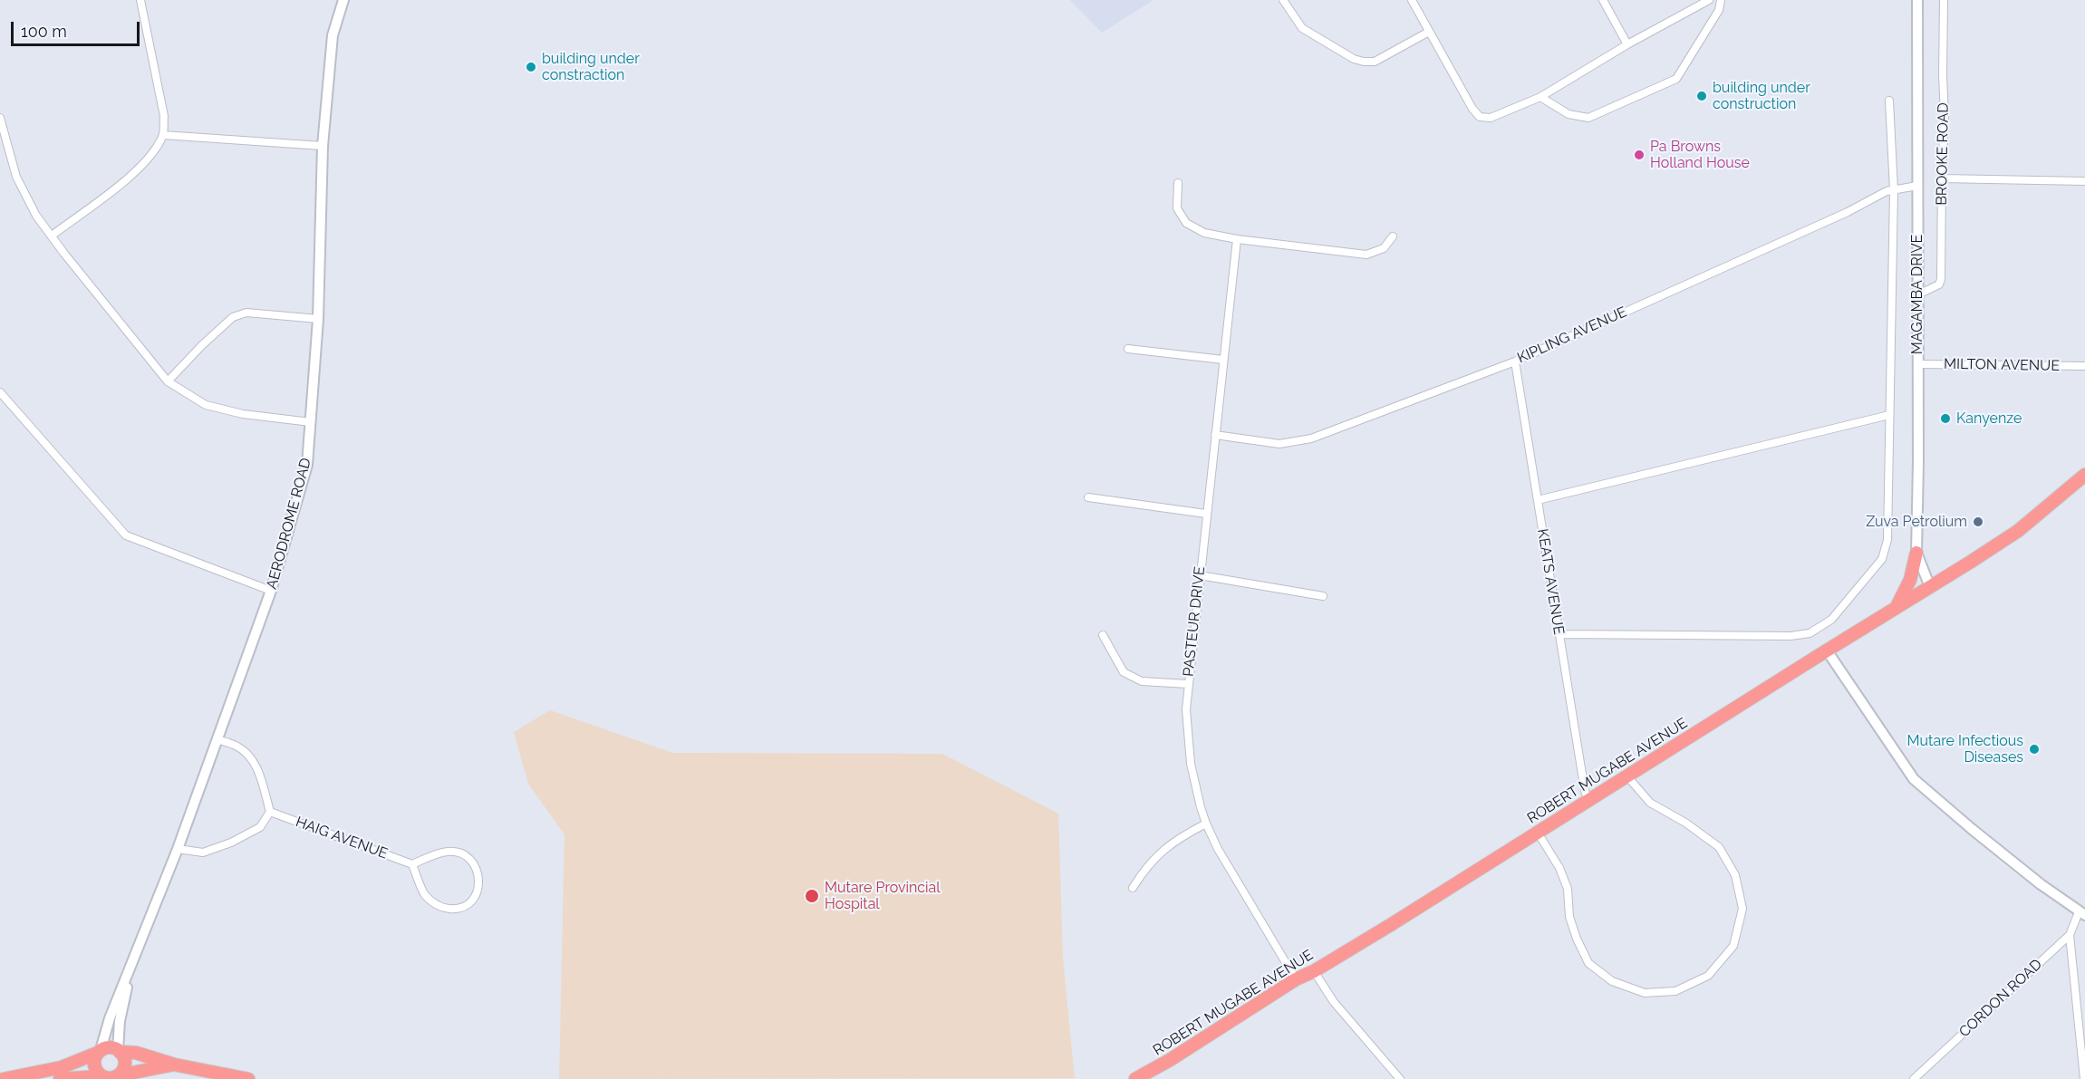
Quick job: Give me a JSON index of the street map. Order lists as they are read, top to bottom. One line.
{"streets":{"highway":["ROBERT MUGABE AVENUE"],"street":["BROOKE ROAD","MAGAMBA DRIVE","KIPLING AVENUE","MILTON AVENUE","AERODROME ROAD","KEATS AVENUE","PASTEUR DRIVE","HAIG AVENUE","CORDON ROAD"]},"crossings":[["BROOKE ROAD","MAGAMBA DRIVE"],["MAGAMBA DRIVE","KIPLING AVENUE"],["MAGAMBA DRIVE","MILTON AVENUE"],["MAGAMBA DRIVE","ROBERT MUGABE AVENUE"],["KIPLING AVENUE","KEATS AVENUE"],["KIPLING AVENUE","PASTEUR DRIVE"],["KEATS AVENUE","ROBERT MUGABE AVENUE"],["PASTEUR DRIVE","ROBERT MUGABE AVENUE"]],"places":["building under constraction","building under construction","Pa Browns Holland House","Kanyenze","Zuva Petrolium","Mutare Infectious Diseases","Mutare Provincial Hospital"],"scale_bar":"100 m"}
